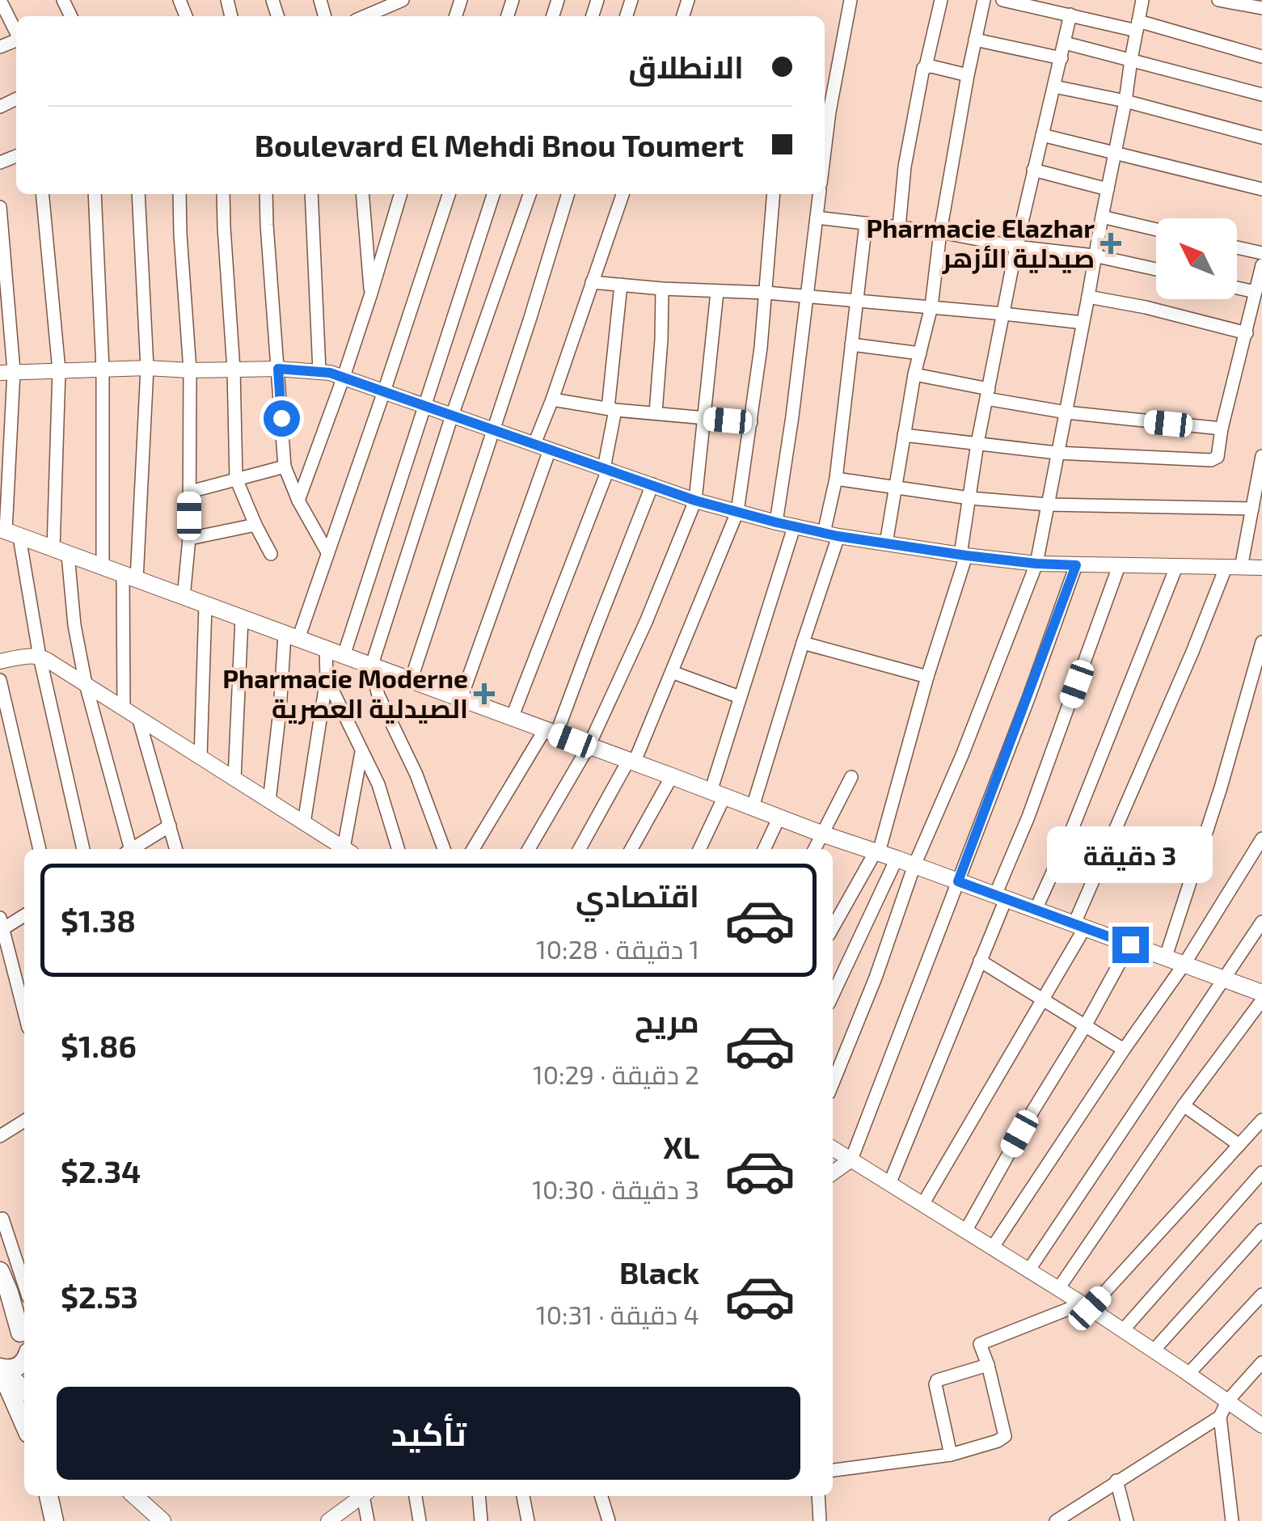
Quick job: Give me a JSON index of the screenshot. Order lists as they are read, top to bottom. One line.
{"places":{"health":["Pharmacie Elazhar صيدلية الأزهر","Pharmacie Moderne الصيدلية العصرية"]},"north":"top left","page":{"banner":["الانطلاق","Boulevard El Mehdi Bnou Toumert"],"bubble":"3 دقيقة","list":[{"name":"اقتصادي","note":"1 دقيقة · 10:28","value":"$1.38"},{"name":"مريح","note":"2 دقيقة · 10:29","value":"$1.86"},{"name":"XL","note":"3 دقيقة · 10:30","value":"$2.34"},{"name":"Black","note":"4 دقيقة · 10:31","value":"$2.53"}],"buttons":"تأكيد"}}
